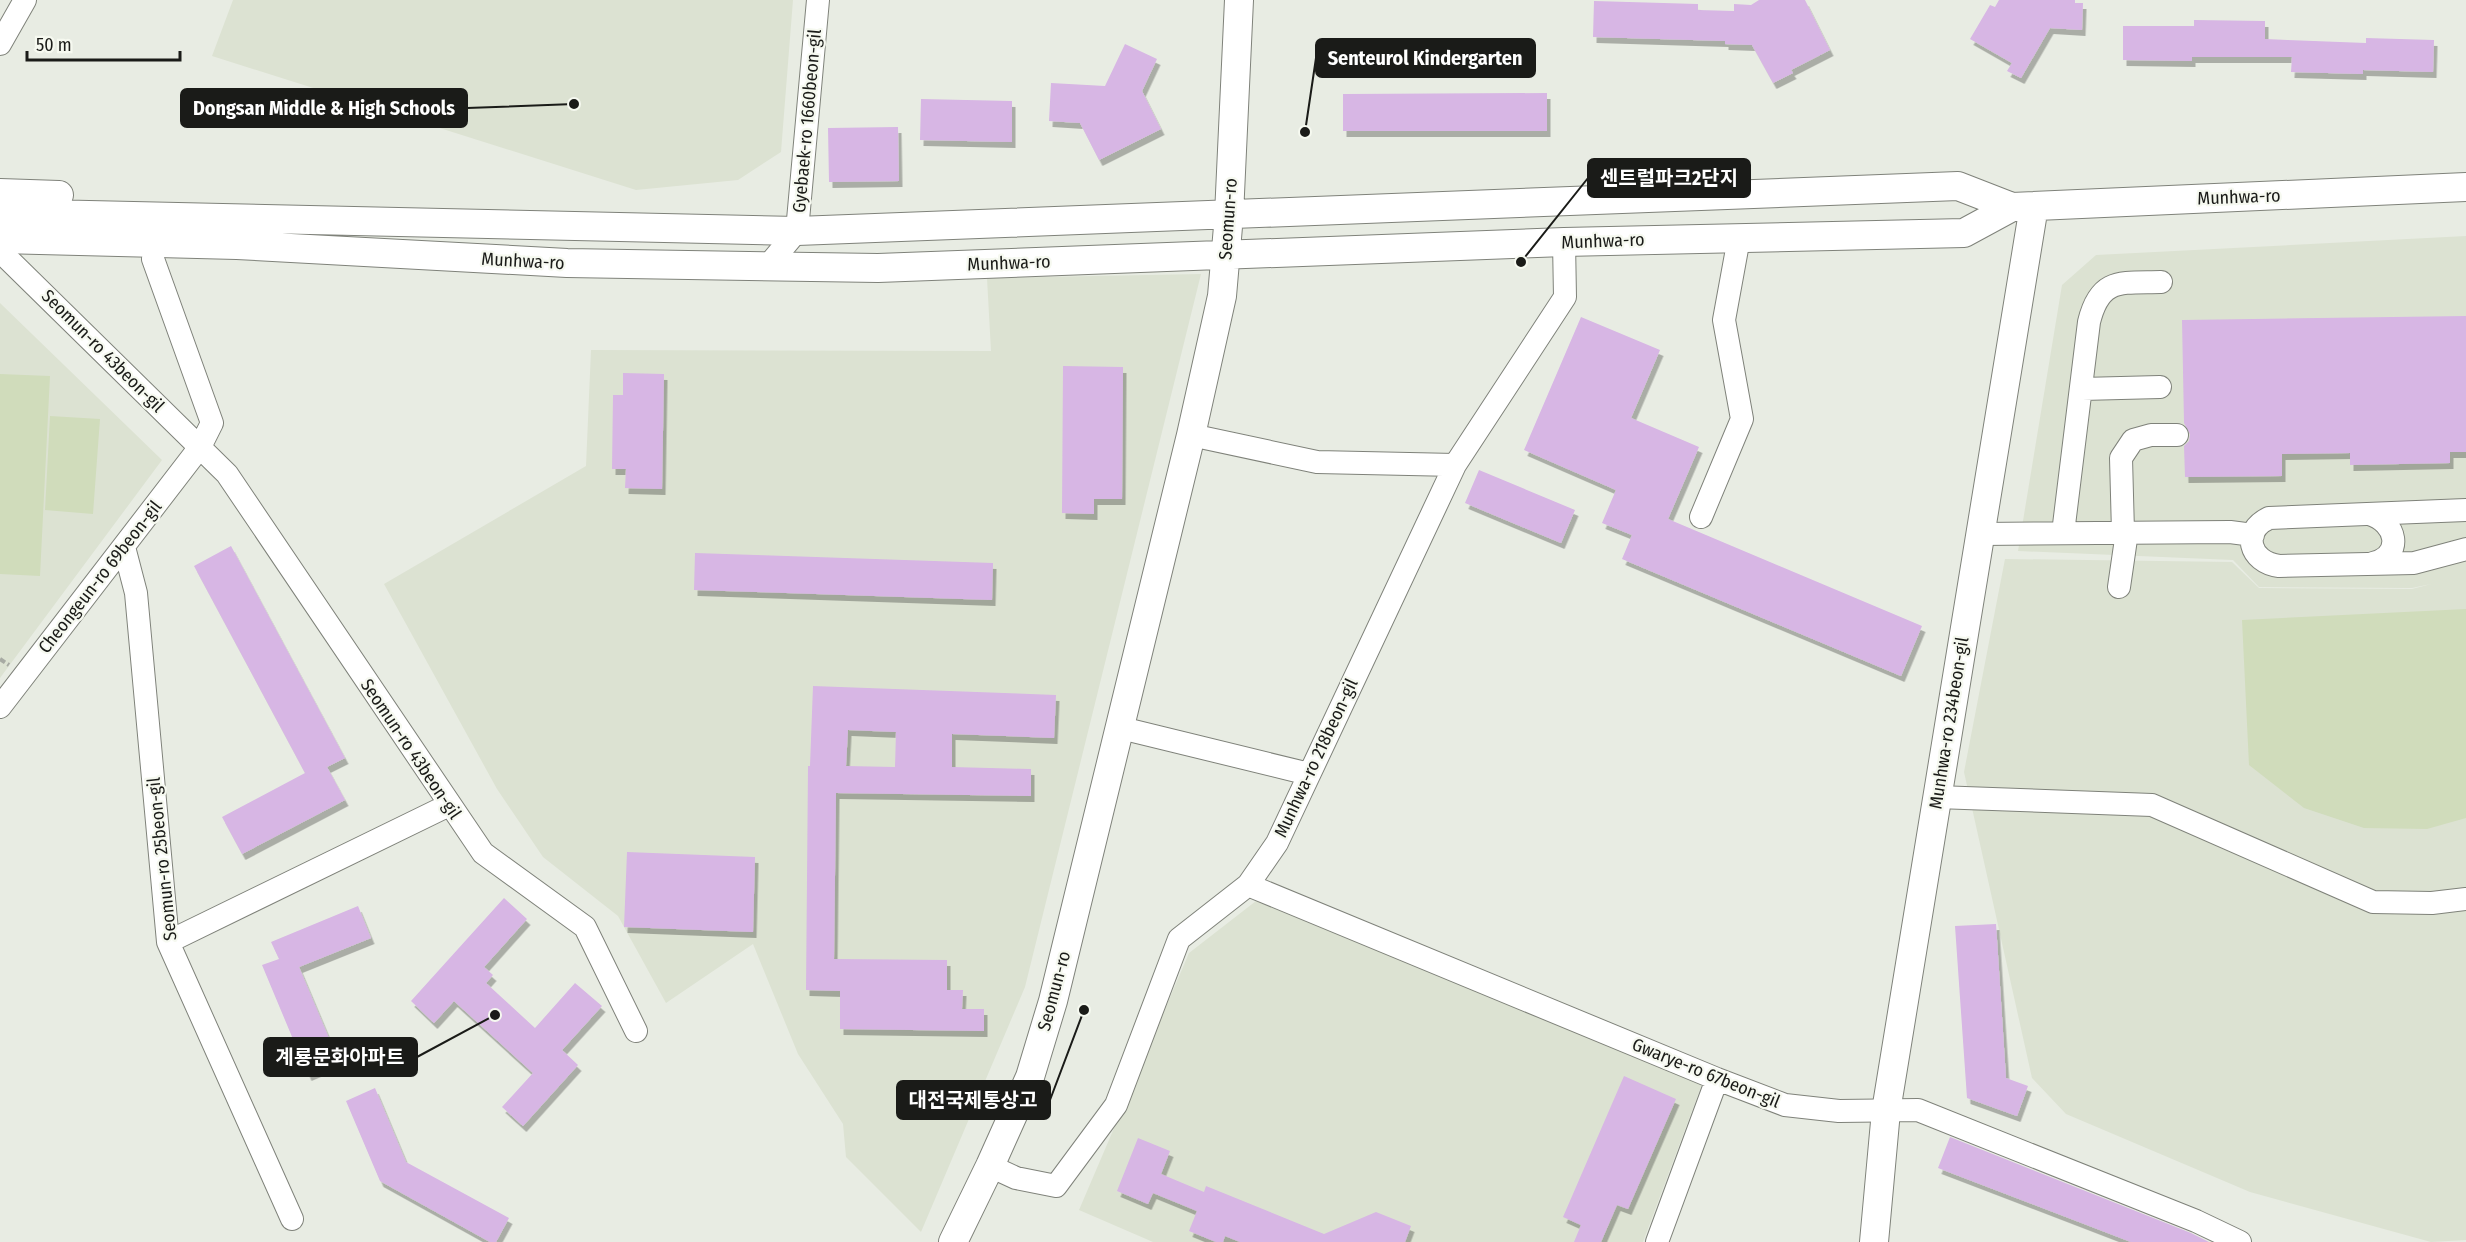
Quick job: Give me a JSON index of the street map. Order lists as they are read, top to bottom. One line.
{"streets":{"main road":["Munhwa-ro","Seomun-ro","Munhwa-ro 234beon-gil"],"street":["Gyebaek-ro 1660beon-gil","Seomun-ro 43beon-gil","Cheongeun-ro 69beon-gil","Munhwa-ro 218beon-gil","Seomun-ro 25beon-gil","Gwarye-ro 67beon-gil"]},"crossings":[["Gyebaek-ro 1660beon-gil","Munhwa-ro"],["Munhwa-ro","Seomun-ro"],["Munhwa-ro","Munhwa-ro 234beon-gil"],["Munhwa-ro","Munhwa-ro 218beon-gil"],["Seomun-ro","Munhwa-ro 218beon-gil"],["Seomun-ro 43beon-gil","Cheongeun-ro 69beon-gil"],["Cheongeun-ro 69beon-gil","Seomun-ro 25beon-gil"],["Munhwa-ro 234beon-gil","Gwarye-ro 67beon-gil"],["Munhwa-ro 218beon-gil","Gwarye-ro 67beon-gil"]],"places":["Dongsan Middle & High Schools","Senteurol Kindergarten","센트럴파크2단지","대전국제통상고","계룡문화아파트"],"scale_bar":"50 m"}
